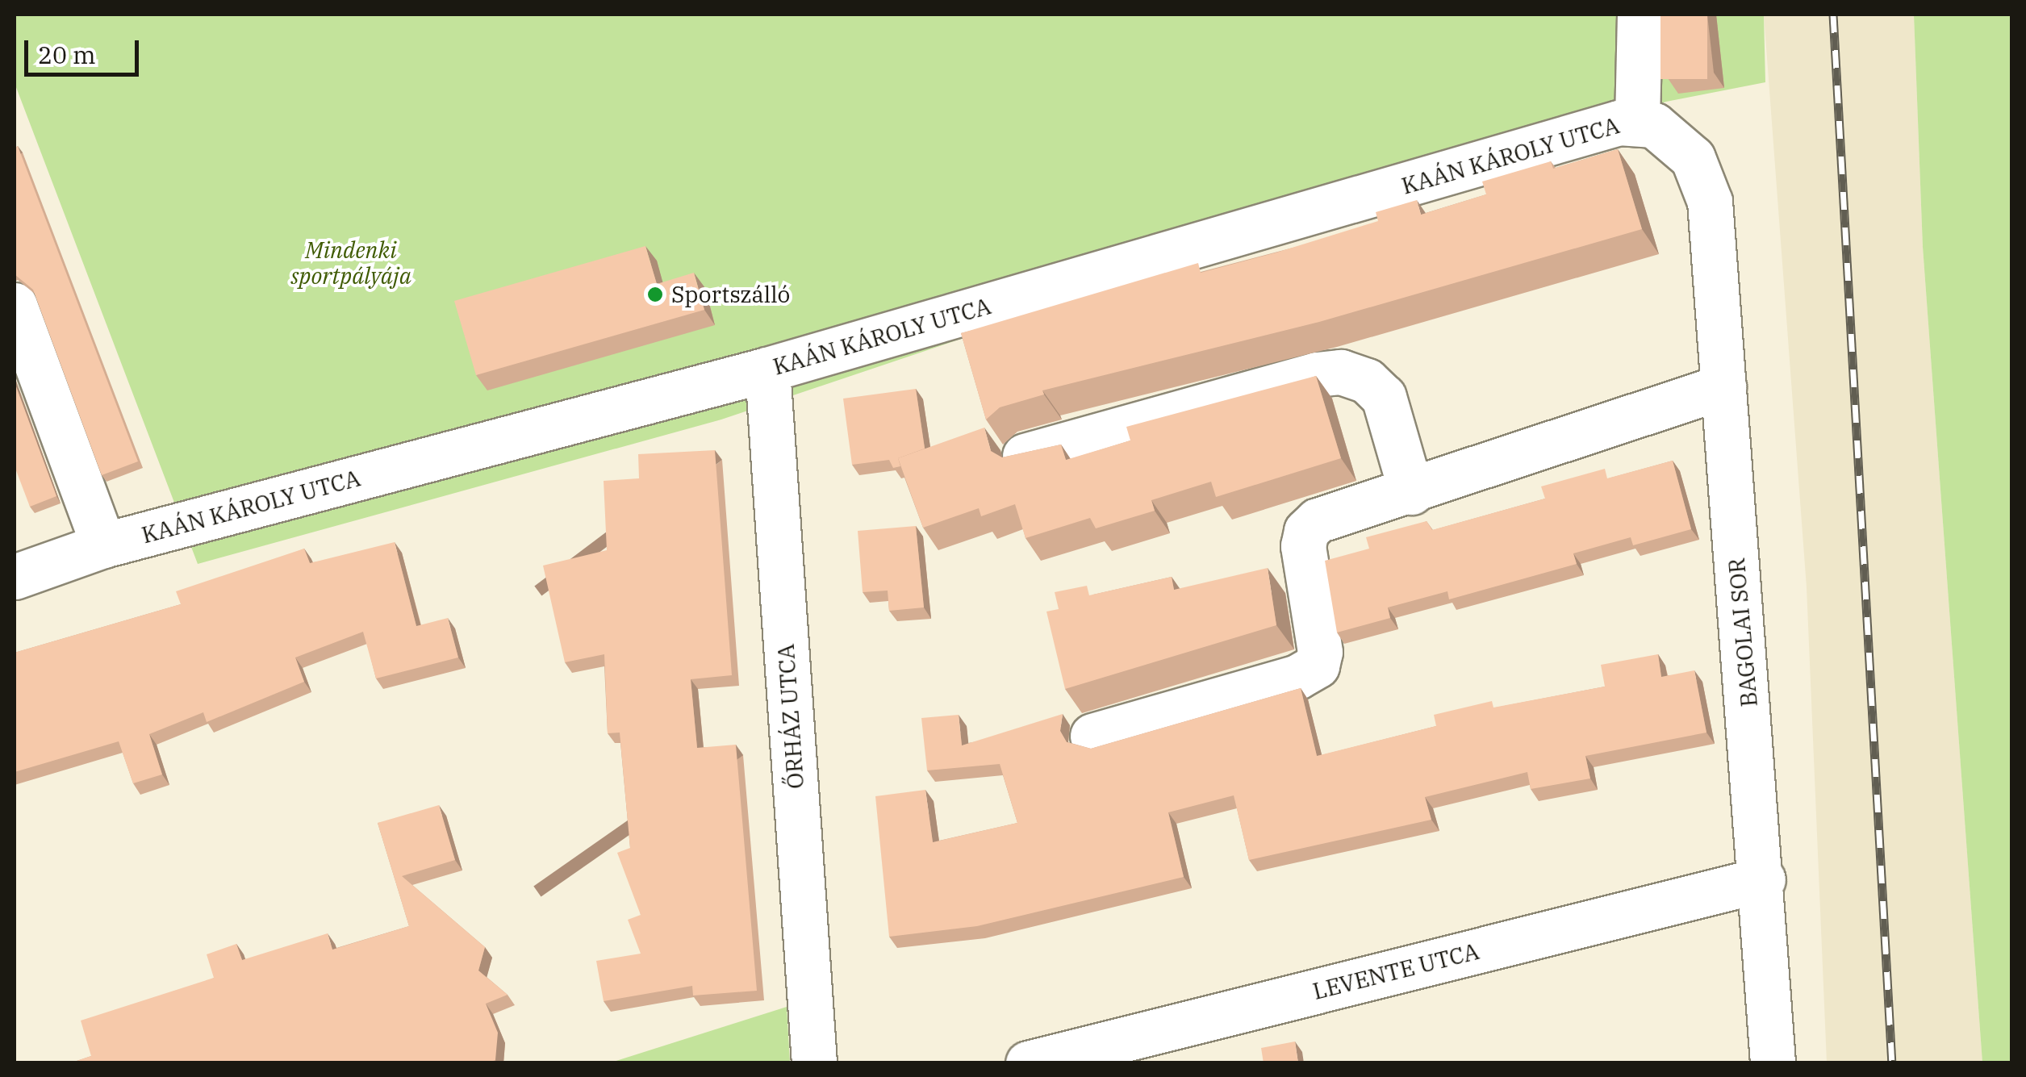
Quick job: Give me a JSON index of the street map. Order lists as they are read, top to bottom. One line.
{"streets":{"street":["KAÁN KÁROLY UTCA","BAGOLAI SOR","ŐRHÁZ UTCA","LEVENTE UTCA"]},"crossings":[["KAÁN KÁROLY UTCA","BAGOLAI SOR"],["KAÁN KÁROLY UTCA","ŐRHÁZ UTCA"],["BAGOLAI SOR","LEVENTE UTCA"]],"parks":["Mindenki sportpályája"],"places":["Sportszálló"],"scale_bar":"20 m"}
